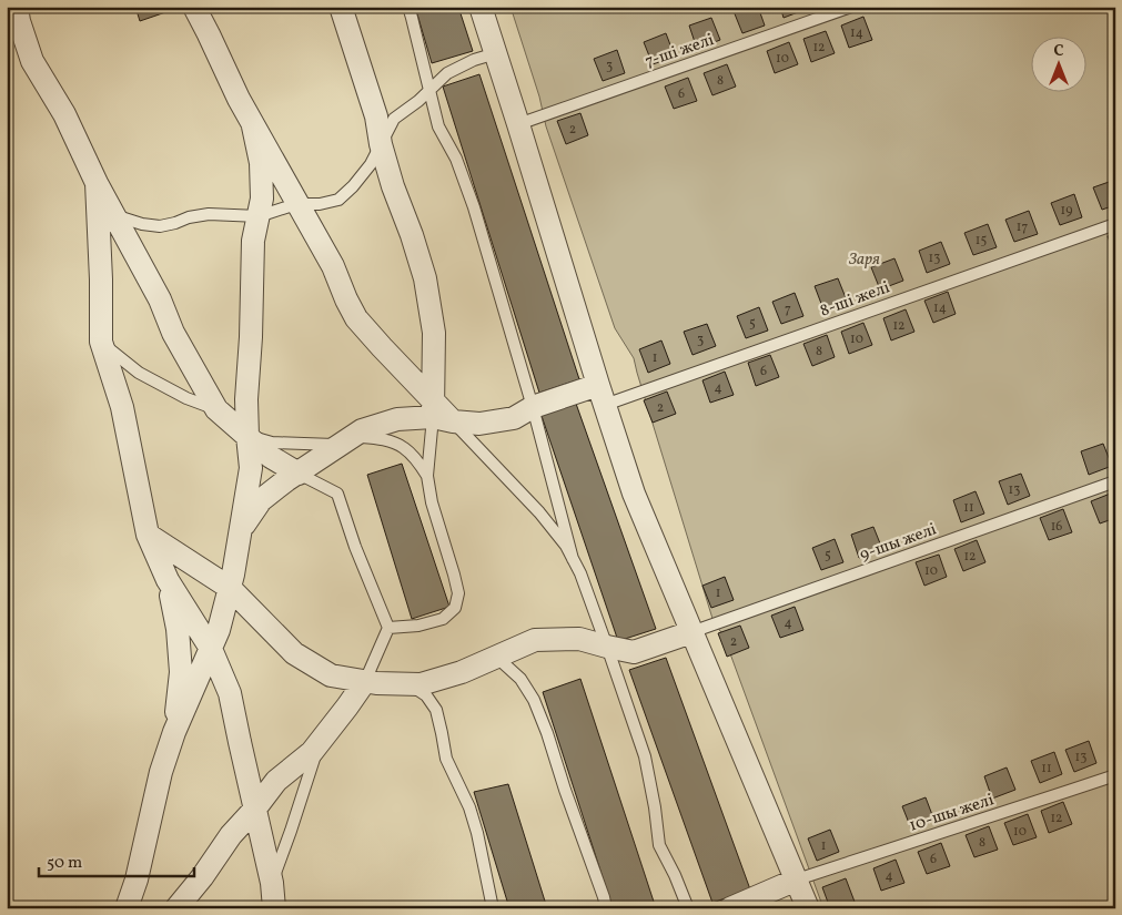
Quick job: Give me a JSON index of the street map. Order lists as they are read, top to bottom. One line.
{"streets":{"lane":["7-ші желі","8-ші желі","9-шы желі","10-шы желі"]},"parks":["Заря"],"house_numbers":["14","12","10","3","8","6","2","19","17","15","13","14","7","5","12","10","3","8","1","6","4","2","13","11","16","5","12","10","1","4","2","13","11","12","10","8","1","6","4"],"scale_bar":"50 m","north":"top"}
